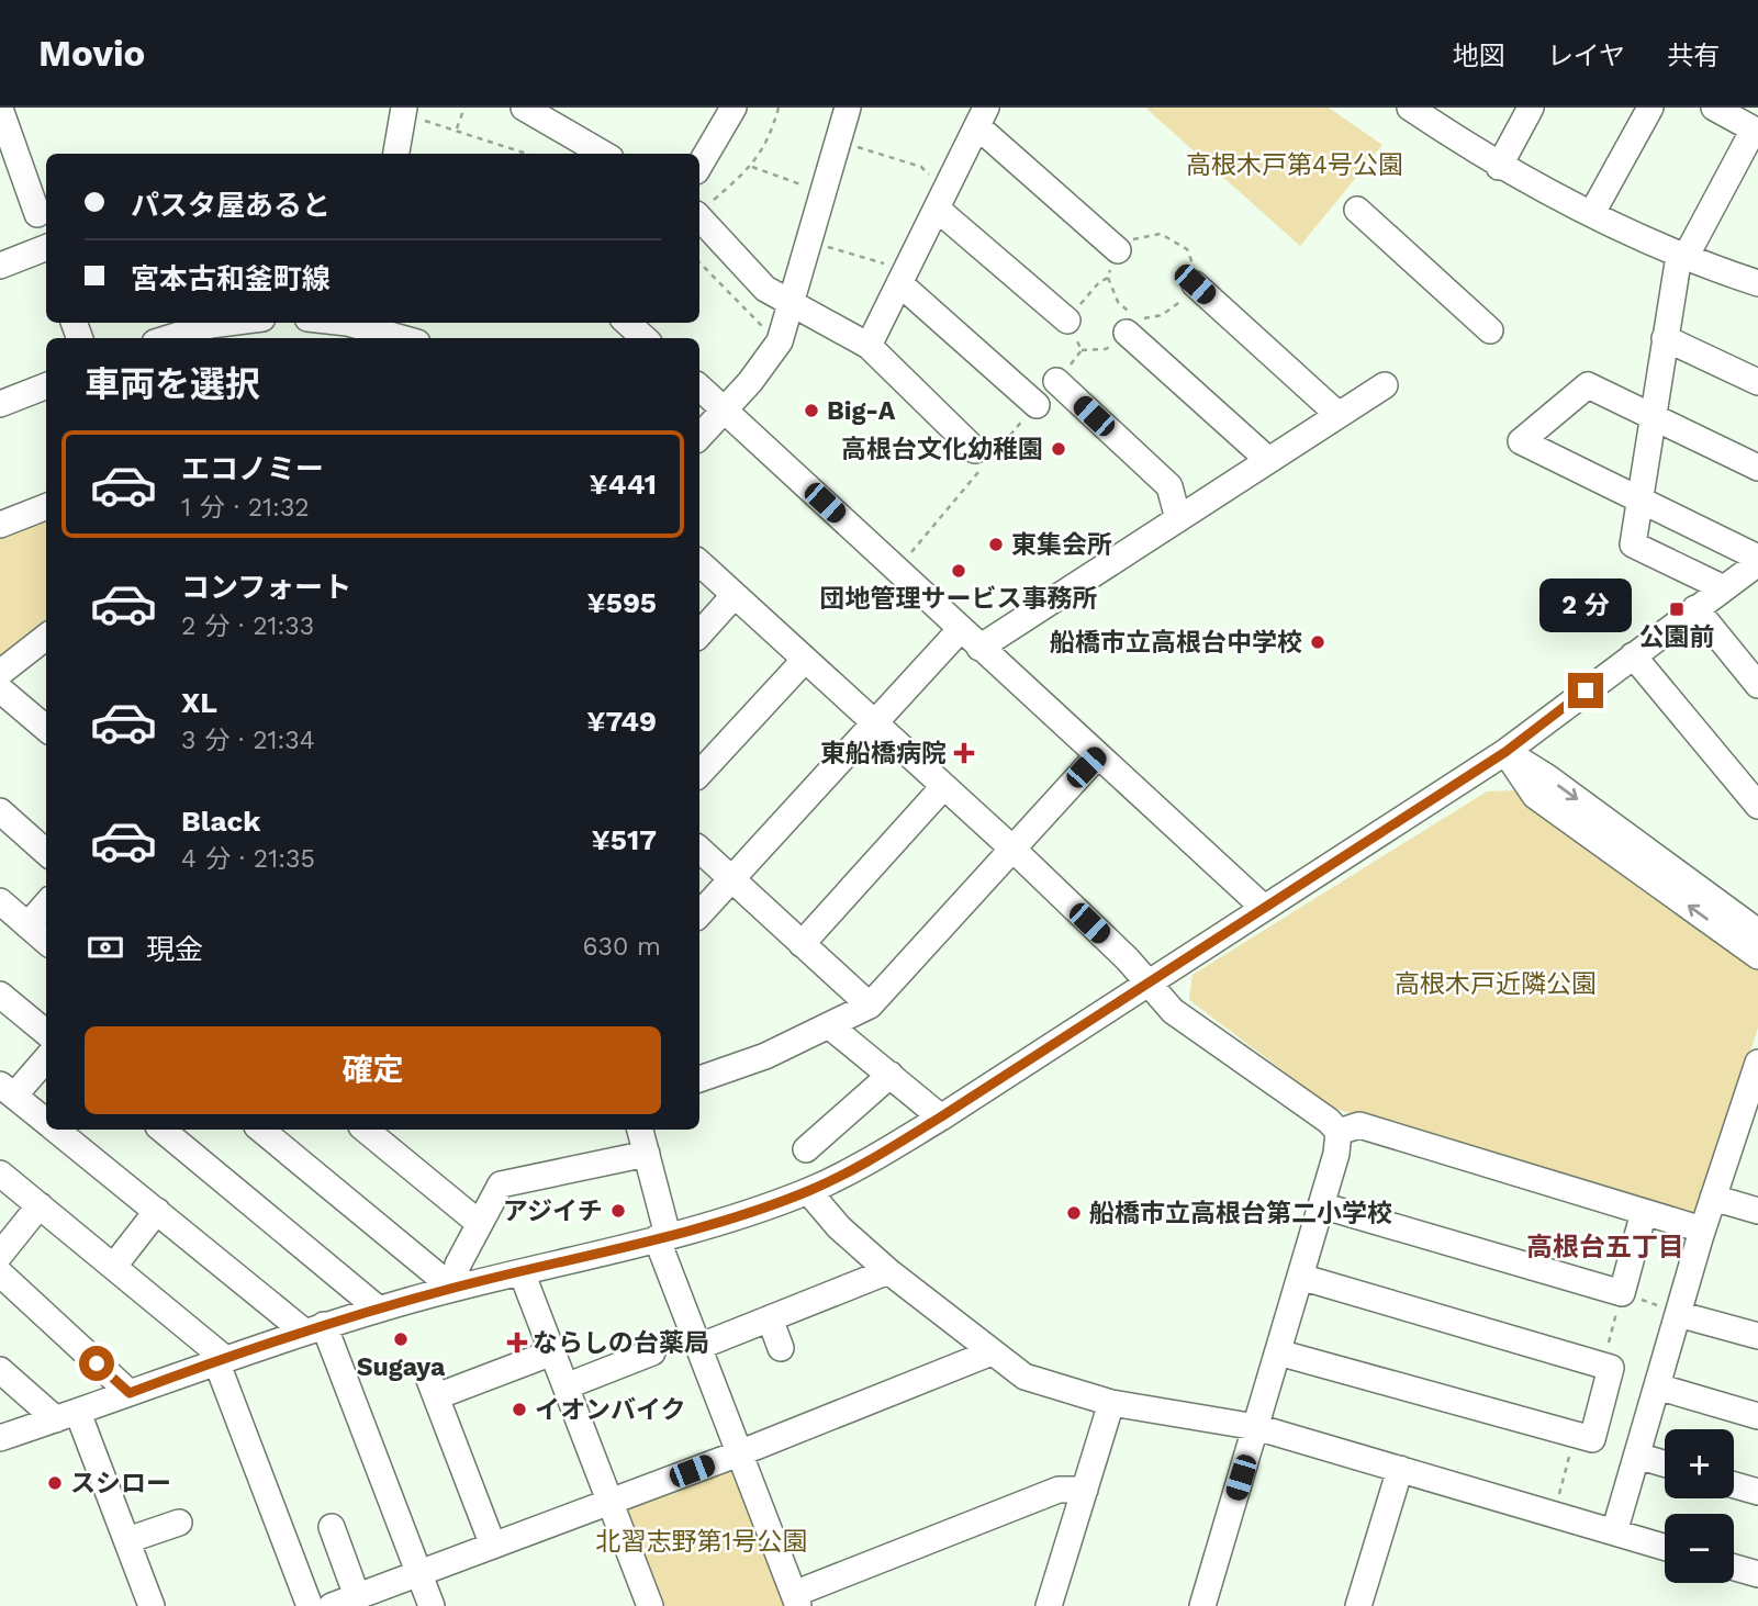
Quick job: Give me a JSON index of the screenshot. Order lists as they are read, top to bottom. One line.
{"districts":["高根台五丁目"],"parks":["高根木戸第4号公園","高根木戸近隣公園","北習志野第1号公園"],"places":{"other":["Big-A","高根台文化幼稚園","東集会所","団地管理サービス事務所","船橋市立高根台中学校","アジイチ","船橋市立高根台第二小学校","Sugaya","イオンバイク","スシロー"],"transit":["公園前"],"health":["東船橋病院","ならしの台薬局"]},"page":{"header":"Movio","nav":["地図","レイヤ","共有"],"banner":["パスタ屋あると","宮本古和釜町線"],"heading":"車両を選択","list":[{"name":"エコノミー","note":"1 分 · 21:32","value":"¥441"},{"name":"コンフォート","note":"2 分 · 21:33","value":"¥595"},{"name":"XL","note":"3 分 · 21:34","value":"¥749"},{"name":"Black","note":"4 分 · 21:35","value":"¥517"}],"bubble":"2 分","pay":["現金","630 m"],"buttons":"確定","map_buttons":["+","−"]}}
